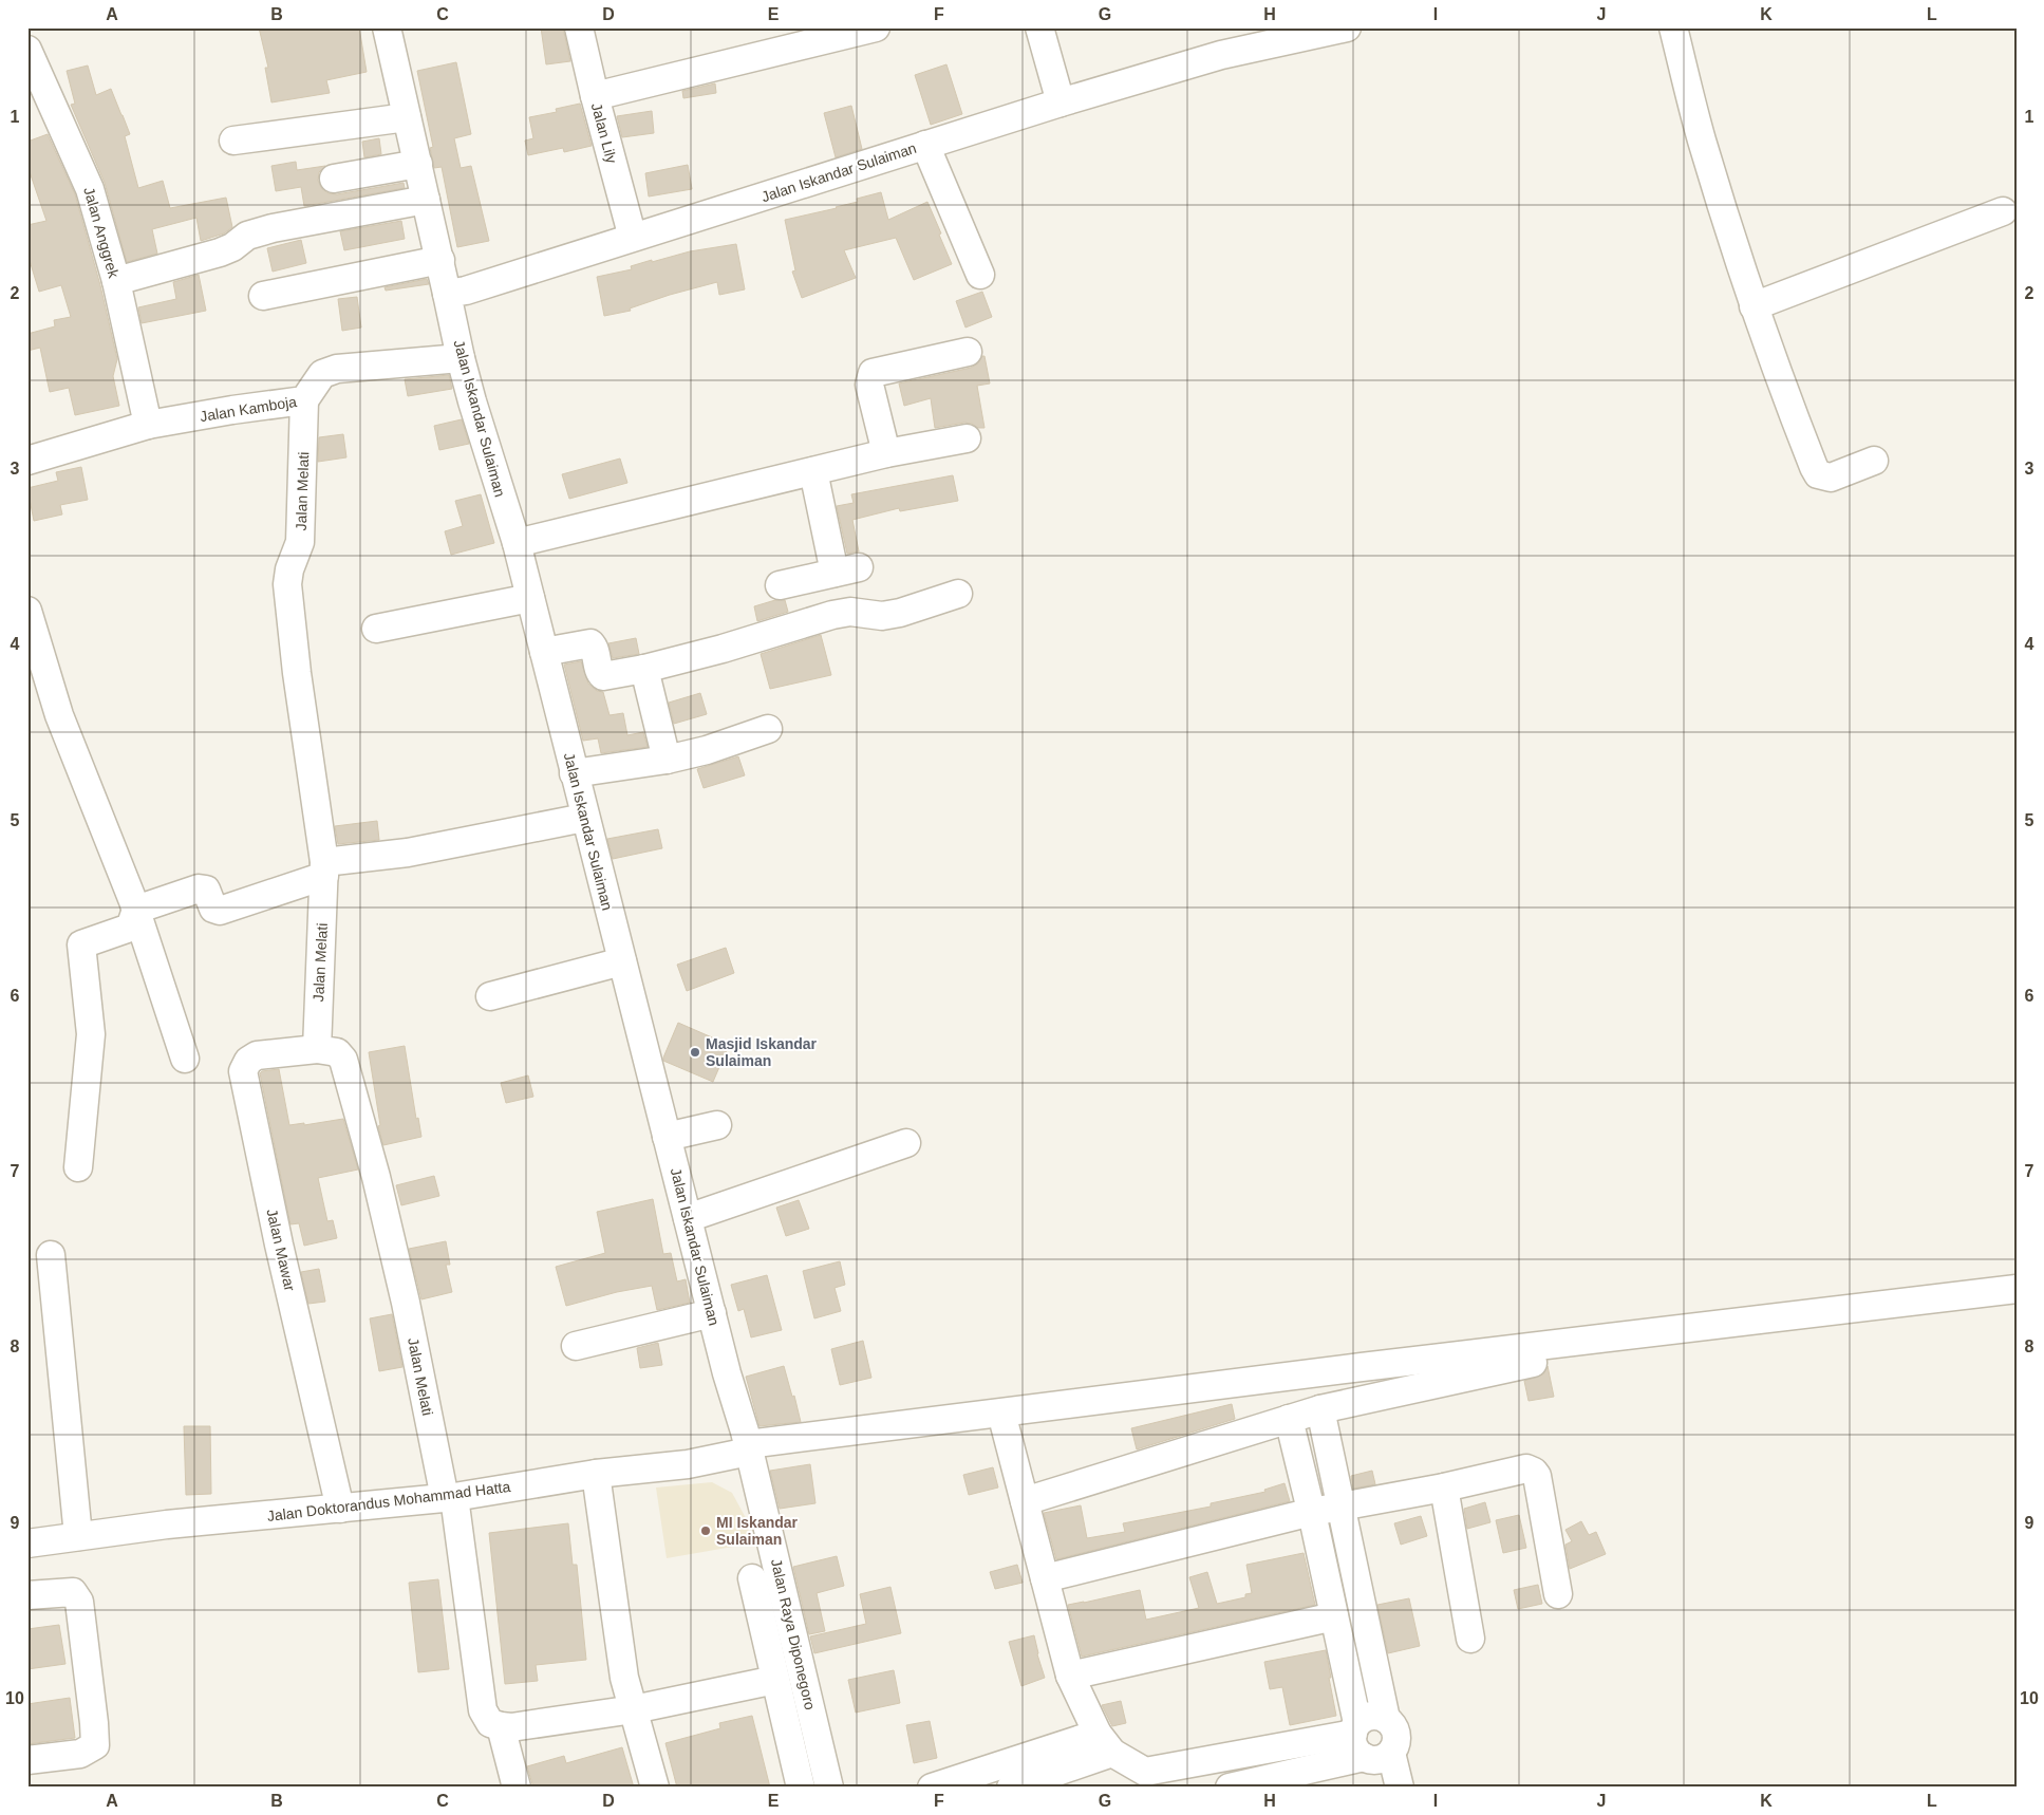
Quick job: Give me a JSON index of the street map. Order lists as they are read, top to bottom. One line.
{"streets":{"street":["Jalan Lily","Jalan Iskandar Sulaiman","Jalan Anggrek","Jalan Kamboja","Jalan Melati","Jalan Mawar","Jalan Doktorandus Mohammad Hatta","Jalan Raya Diponegoro"]},"crossings":[["Jalan Lily","Jalan Iskandar Sulaiman"],["Jalan Iskandar Sulaiman","Jalan Kamboja"],["Jalan Iskandar Sulaiman","Jalan Doktorandus Mohammad Hatta"],["Jalan Iskandar Sulaiman","Jalan Raya Diponegoro"],["Jalan Anggrek","Jalan Kamboja"],["Jalan Kamboja","Jalan Melati"],["Jalan Melati","Jalan Mawar"],["Jalan Melati","Jalan Doktorandus Mohammad Hatta"],["Jalan Mawar","Jalan Doktorandus Mohammad Hatta"],["Jalan Doktorandus Mohammad Hatta","Jalan Raya Diponegoro"]],"places":["Masjid Iskandar Sulaiman","MI Iskandar Sulaiman"],"grid":{"columns":["A","B","C","D","E","F","G","H","I","J","K","L"],"rows":["1","2","3","4","5","6","7","8","9","10"]}}
